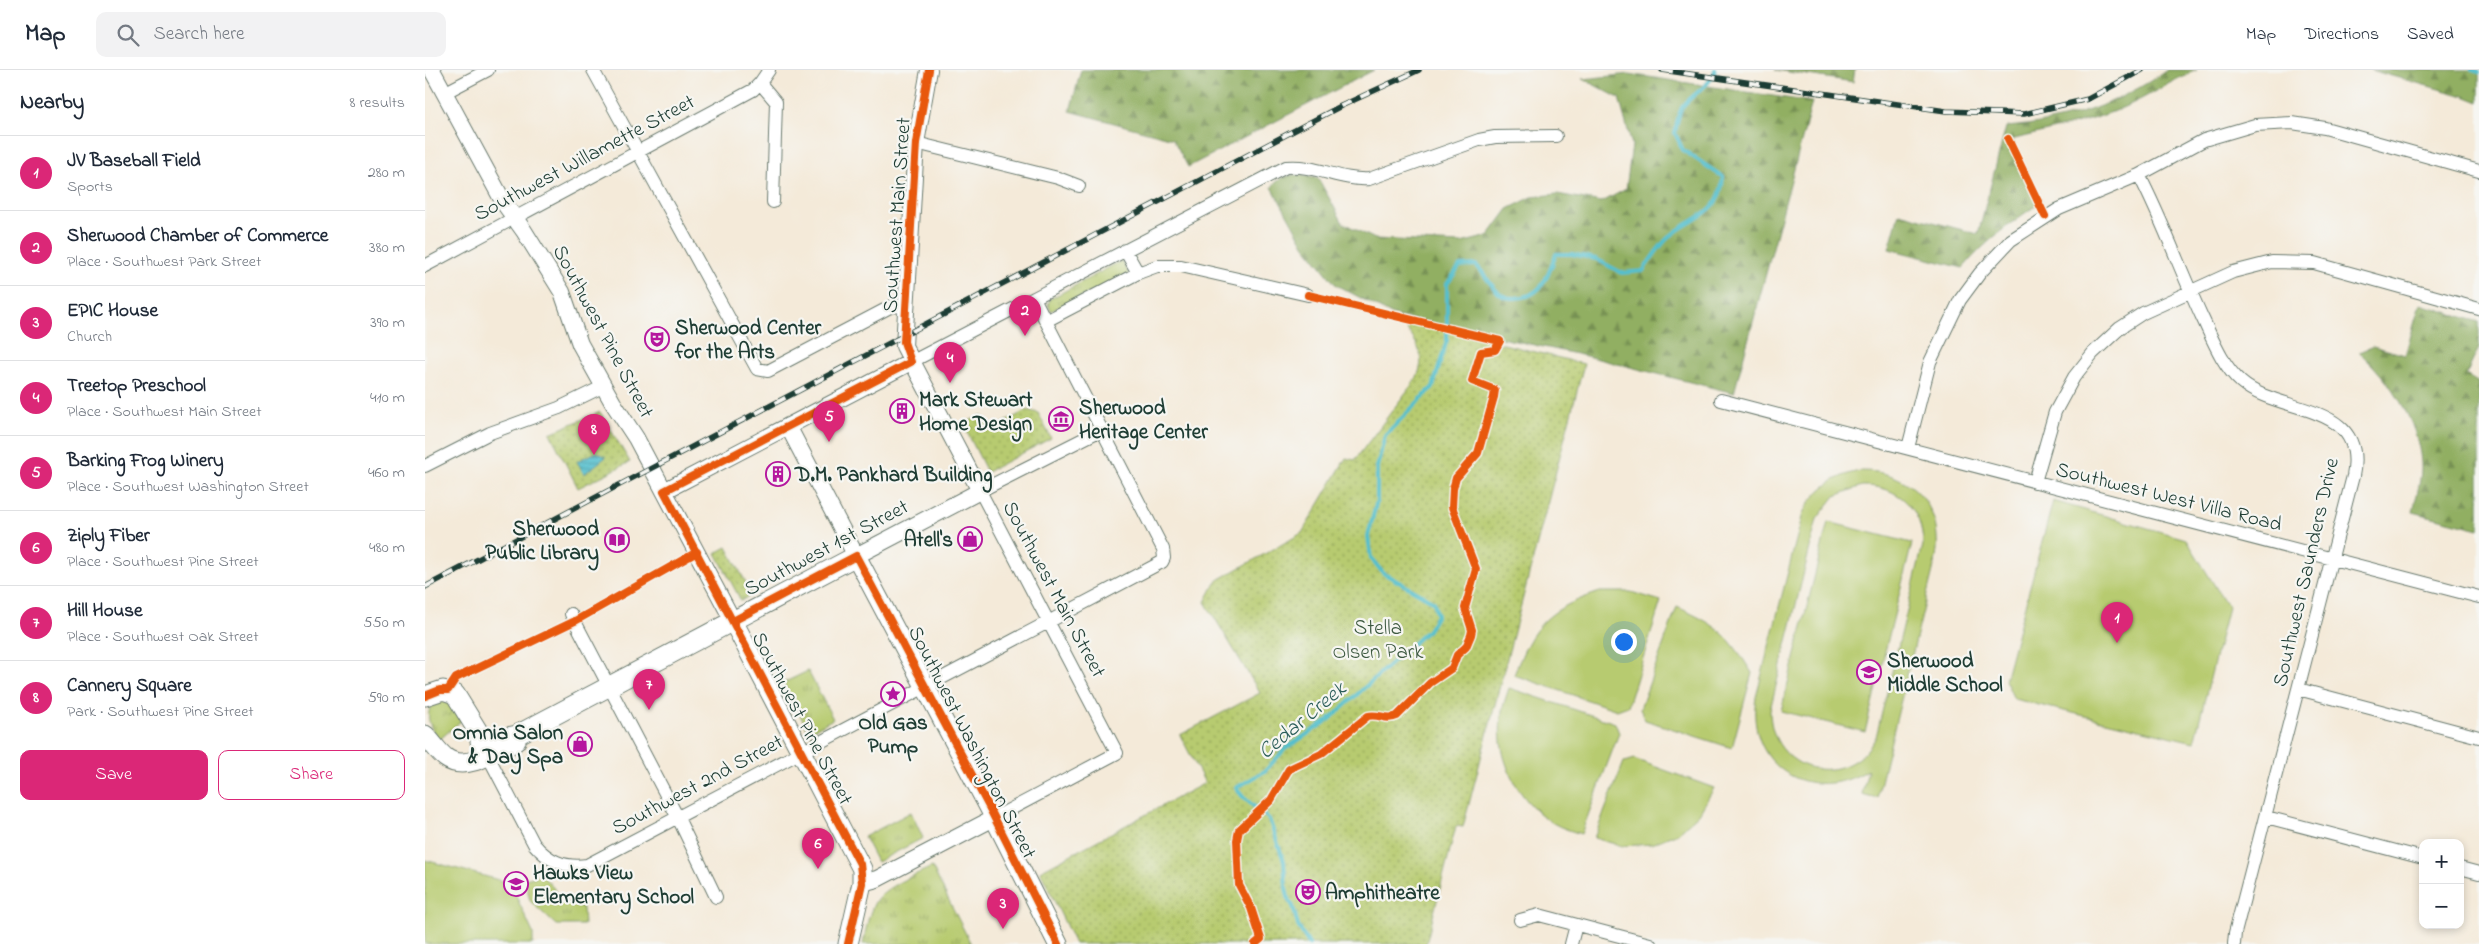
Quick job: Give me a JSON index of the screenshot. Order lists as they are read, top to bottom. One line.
{"streets":{"main road":["Southwest Pine Street","Southwest 1st Street","Southwest Washington Street"],"street":["Southwest Willamette Street","Southwest Main Street","Southwest West Villa Road","Southwest Saunders Drive","Southwest 2nd Street"]},"crossings":[["Southwest Willamette Street","Southwest Pine Street"],["Southwest Main Street","Southwest 1st Street"],["Southwest Main Street","Southwest Washington Street"],["Southwest Main Street","Southwest 2nd Street"],["Southwest Pine Street","Southwest 1st Street"],["Southwest Pine Street","Southwest 2nd Street"],["Southwest West Villa Road","Southwest Saunders Drive"],["Southwest 1st Street","Southwest Washington Street"],["Southwest 1st Street","Southwest 2nd Street"],["Southwest Washington Street","Southwest 2nd Street"]],"water":["Cedar Creek"],"parks":["Stella Olsen Park"],"places":{"theatre":["Sherwood Center for the Arts","Amphitheatre"],"building":["Mark Stewart Home Design","D.M. Pankhard Building"],"museum":["Sherwood Heritage Center"],"shop":["Atell's","Omnia Salon & Day Spa"],"library":["Sherwood Public Library"],"school or university":["Sherwood Middle School","Hawks View Elementary School"],"place":["Old Gas Pump"]},"page":{"header":"Map","search":"Search here","nav":["Map","Directions","Saved"],"heading":["Nearby","8 results"],"list":[{"mark":"1","name":"JV Baseball Field","note":"Sports","value":"280 m"},{"mark":"2","name":"Sherwood Chamber of Commerce","note":"Place · Southwest Park Street","value":"380 m"},{"mark":"3","name":"EPIC House","note":"Church","value":"390 m"},{"mark":"4","name":"Treetop Preschool","note":"Place · Southwest Main Street","value":"410 m"},{"mark":"5","name":"Barking Frog Winery","note":"Place · Southwest Washington Street","value":"460 m"},{"mark":"6","name":"Ziply Fiber","note":"Place · Southwest Pine Street","value":"480 m"},{"mark":"7","name":"Hill House","note":"Place · Southwest Oak Street","value":"550 m"},{"mark":"8","name":"Cannery Square","note":"Park · Southwest Pine Street","value":"590 m"}],"pins":["2","4","5","8","1","7","6","3"],"buttons":["Save","Share"],"map_buttons":["+","−"]}}
